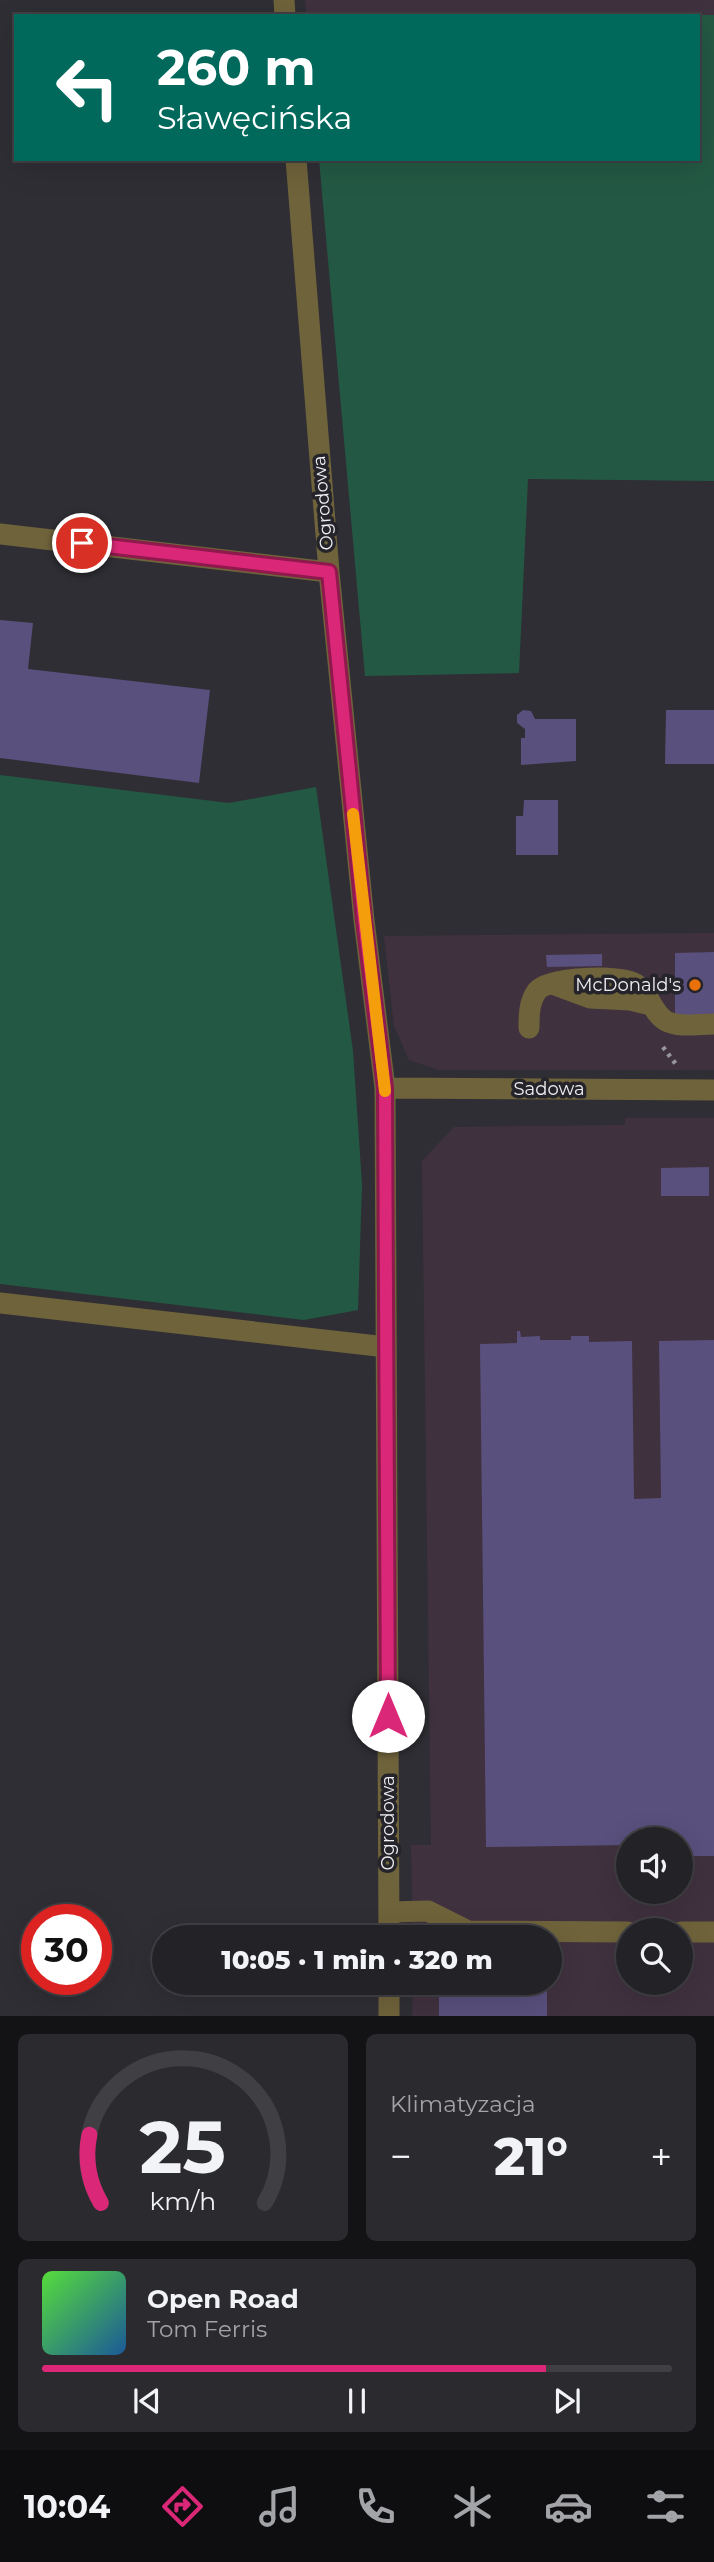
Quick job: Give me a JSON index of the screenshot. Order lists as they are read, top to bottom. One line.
{"streets":{"street":["Ogrodowa","Sadowa"]},"crossings":[["Ogrodowa","Sadowa"]],"places":["McDonald's"],"page":{"turn":["260 m","Sławęcińska"],"limit":"30","trip":"10:05 · 1 min · 320 m","tile":"Klimatyzacja","heat":["−","21°","+"],"song":["Open Road","Tom Ferris"],"tabs":"10:04","gauge":["25","km/h"]}}
